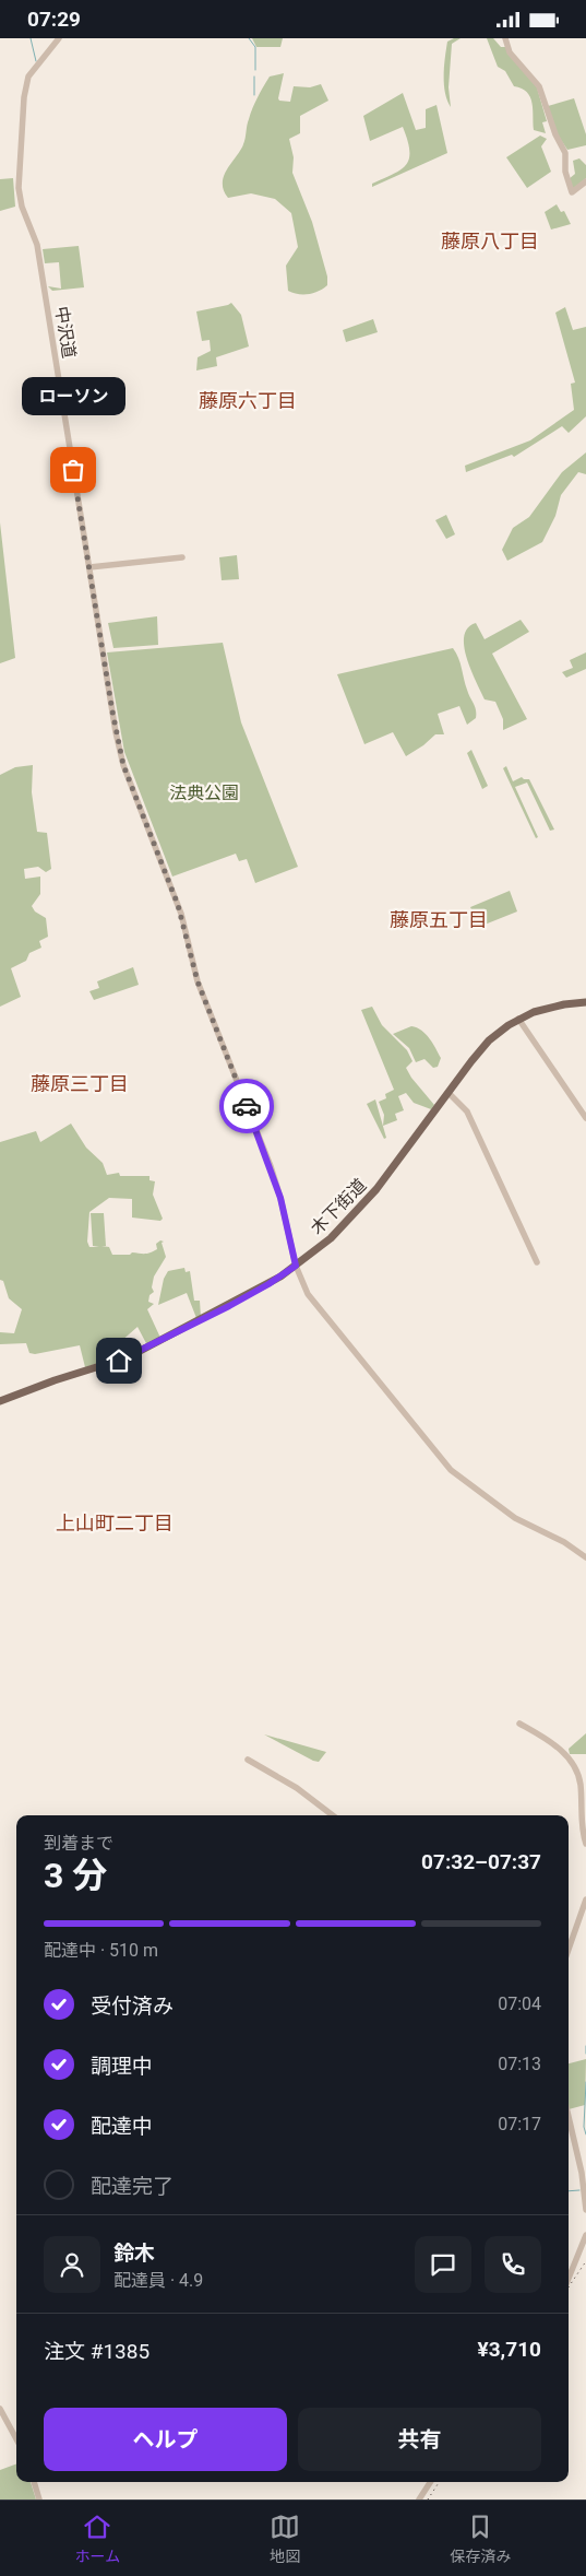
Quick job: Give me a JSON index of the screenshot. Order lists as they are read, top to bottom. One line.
{"streets":{"main road":["木下街道"],"street":["中沢道"]},"crossings":[["中沢道","木下街道"]],"districts":["藤原八丁目","藤原六丁目","藤原五丁目","藤原三丁目","上山町二丁目"],"parks":["法典公園"],"places":["ローソン"],"page":{"status":"07:29","bubble":"ローソン","heading":["3 分","到着まで","07:32–07:37"],"panel":["鈴木","配達員 · 4.9","注文 #1385","¥3,710"],"bar":"配達中 · 510 m","list":[["受付済み","07:04"],["調理中","07:13"],["配達中","07:17"],"配達完了"],"buttons":["ヘルプ","共有"],"tabs":["ホーム","地図","保存済み"]}}
